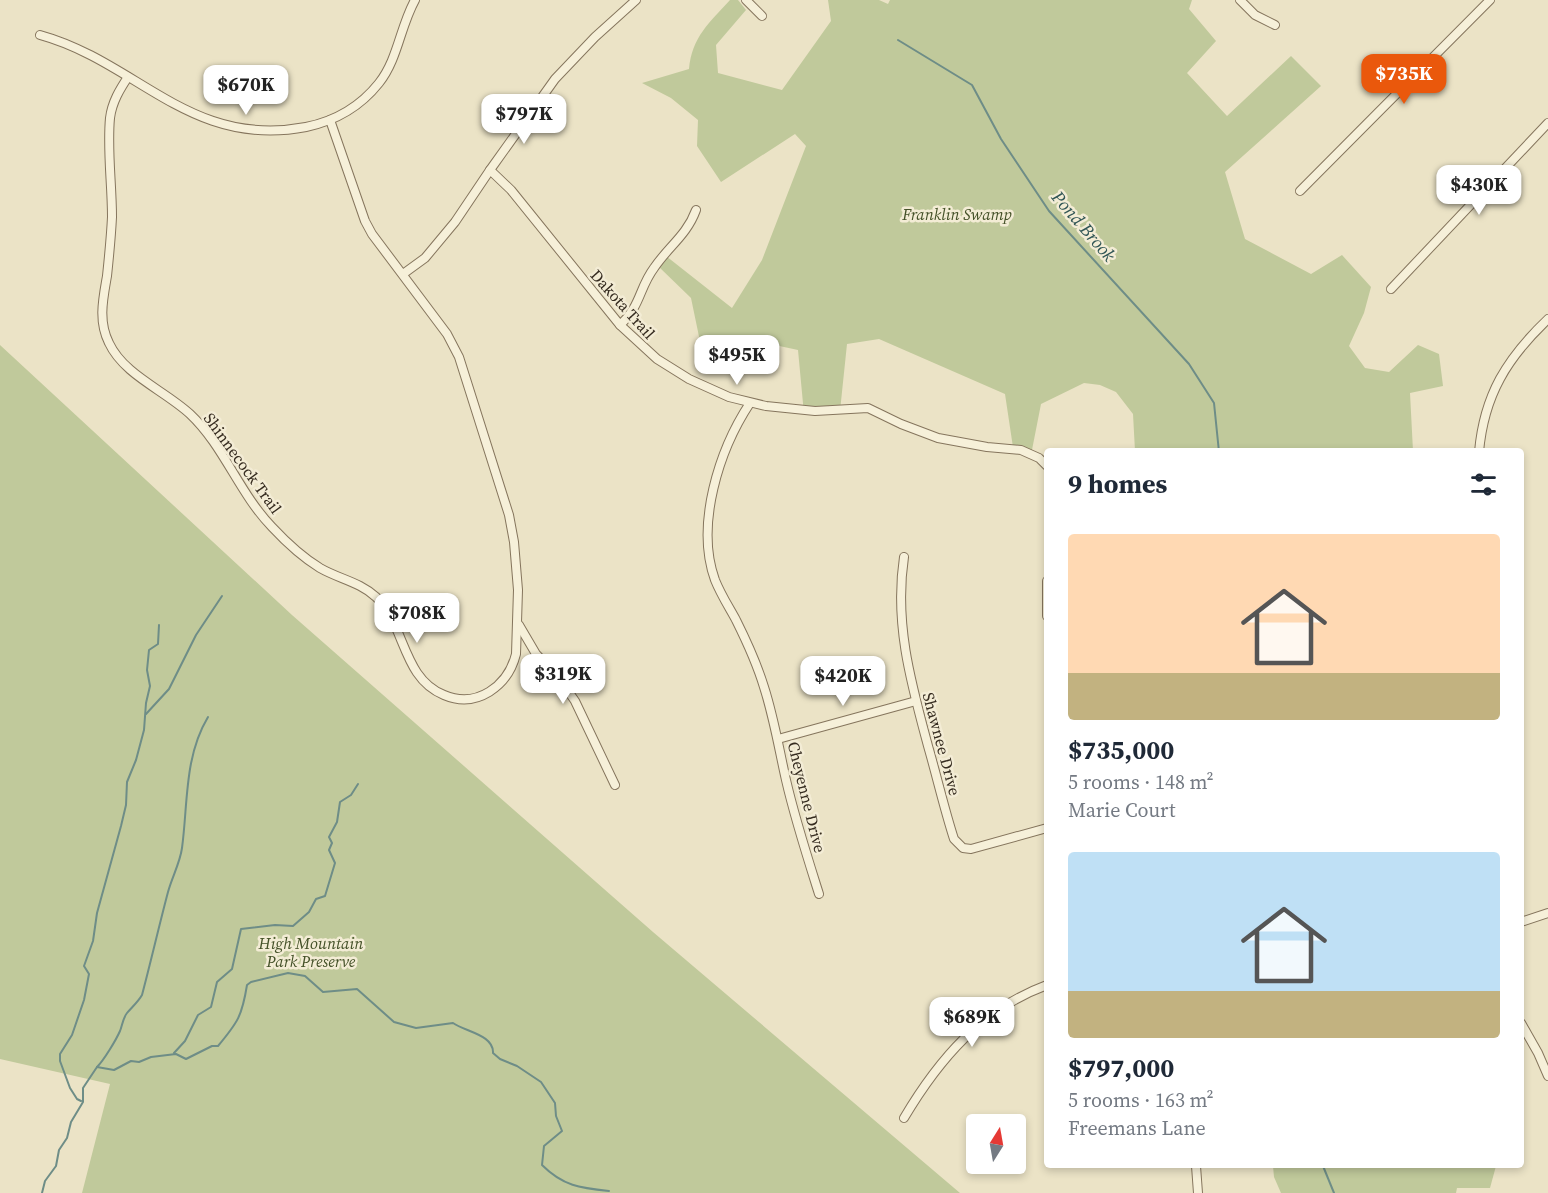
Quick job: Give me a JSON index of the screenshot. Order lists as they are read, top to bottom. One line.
{"streets":{"street":["Dakota Trail","Shinnecock Trail","Shawnee Drive","Cheyenne Drive"]},"crossings":[["Dakota Trail","Cheyenne Drive"]],"water":["Pond Brook"],"parks":["Franklin Swamp","High Mountain Park Preserve"],"north":"top","page":{"price":["$735K","$670K","$797K","$430K","$495K","$708K","$319K","$420K","$689K"],"heading":"9 homes","list":[{"name":"$735,000","note":"5 rooms · 148 m² · Marie Court"},{"name":"$797,000","note":"5 rooms · 163 m² · Freemans Lane"}]}}
